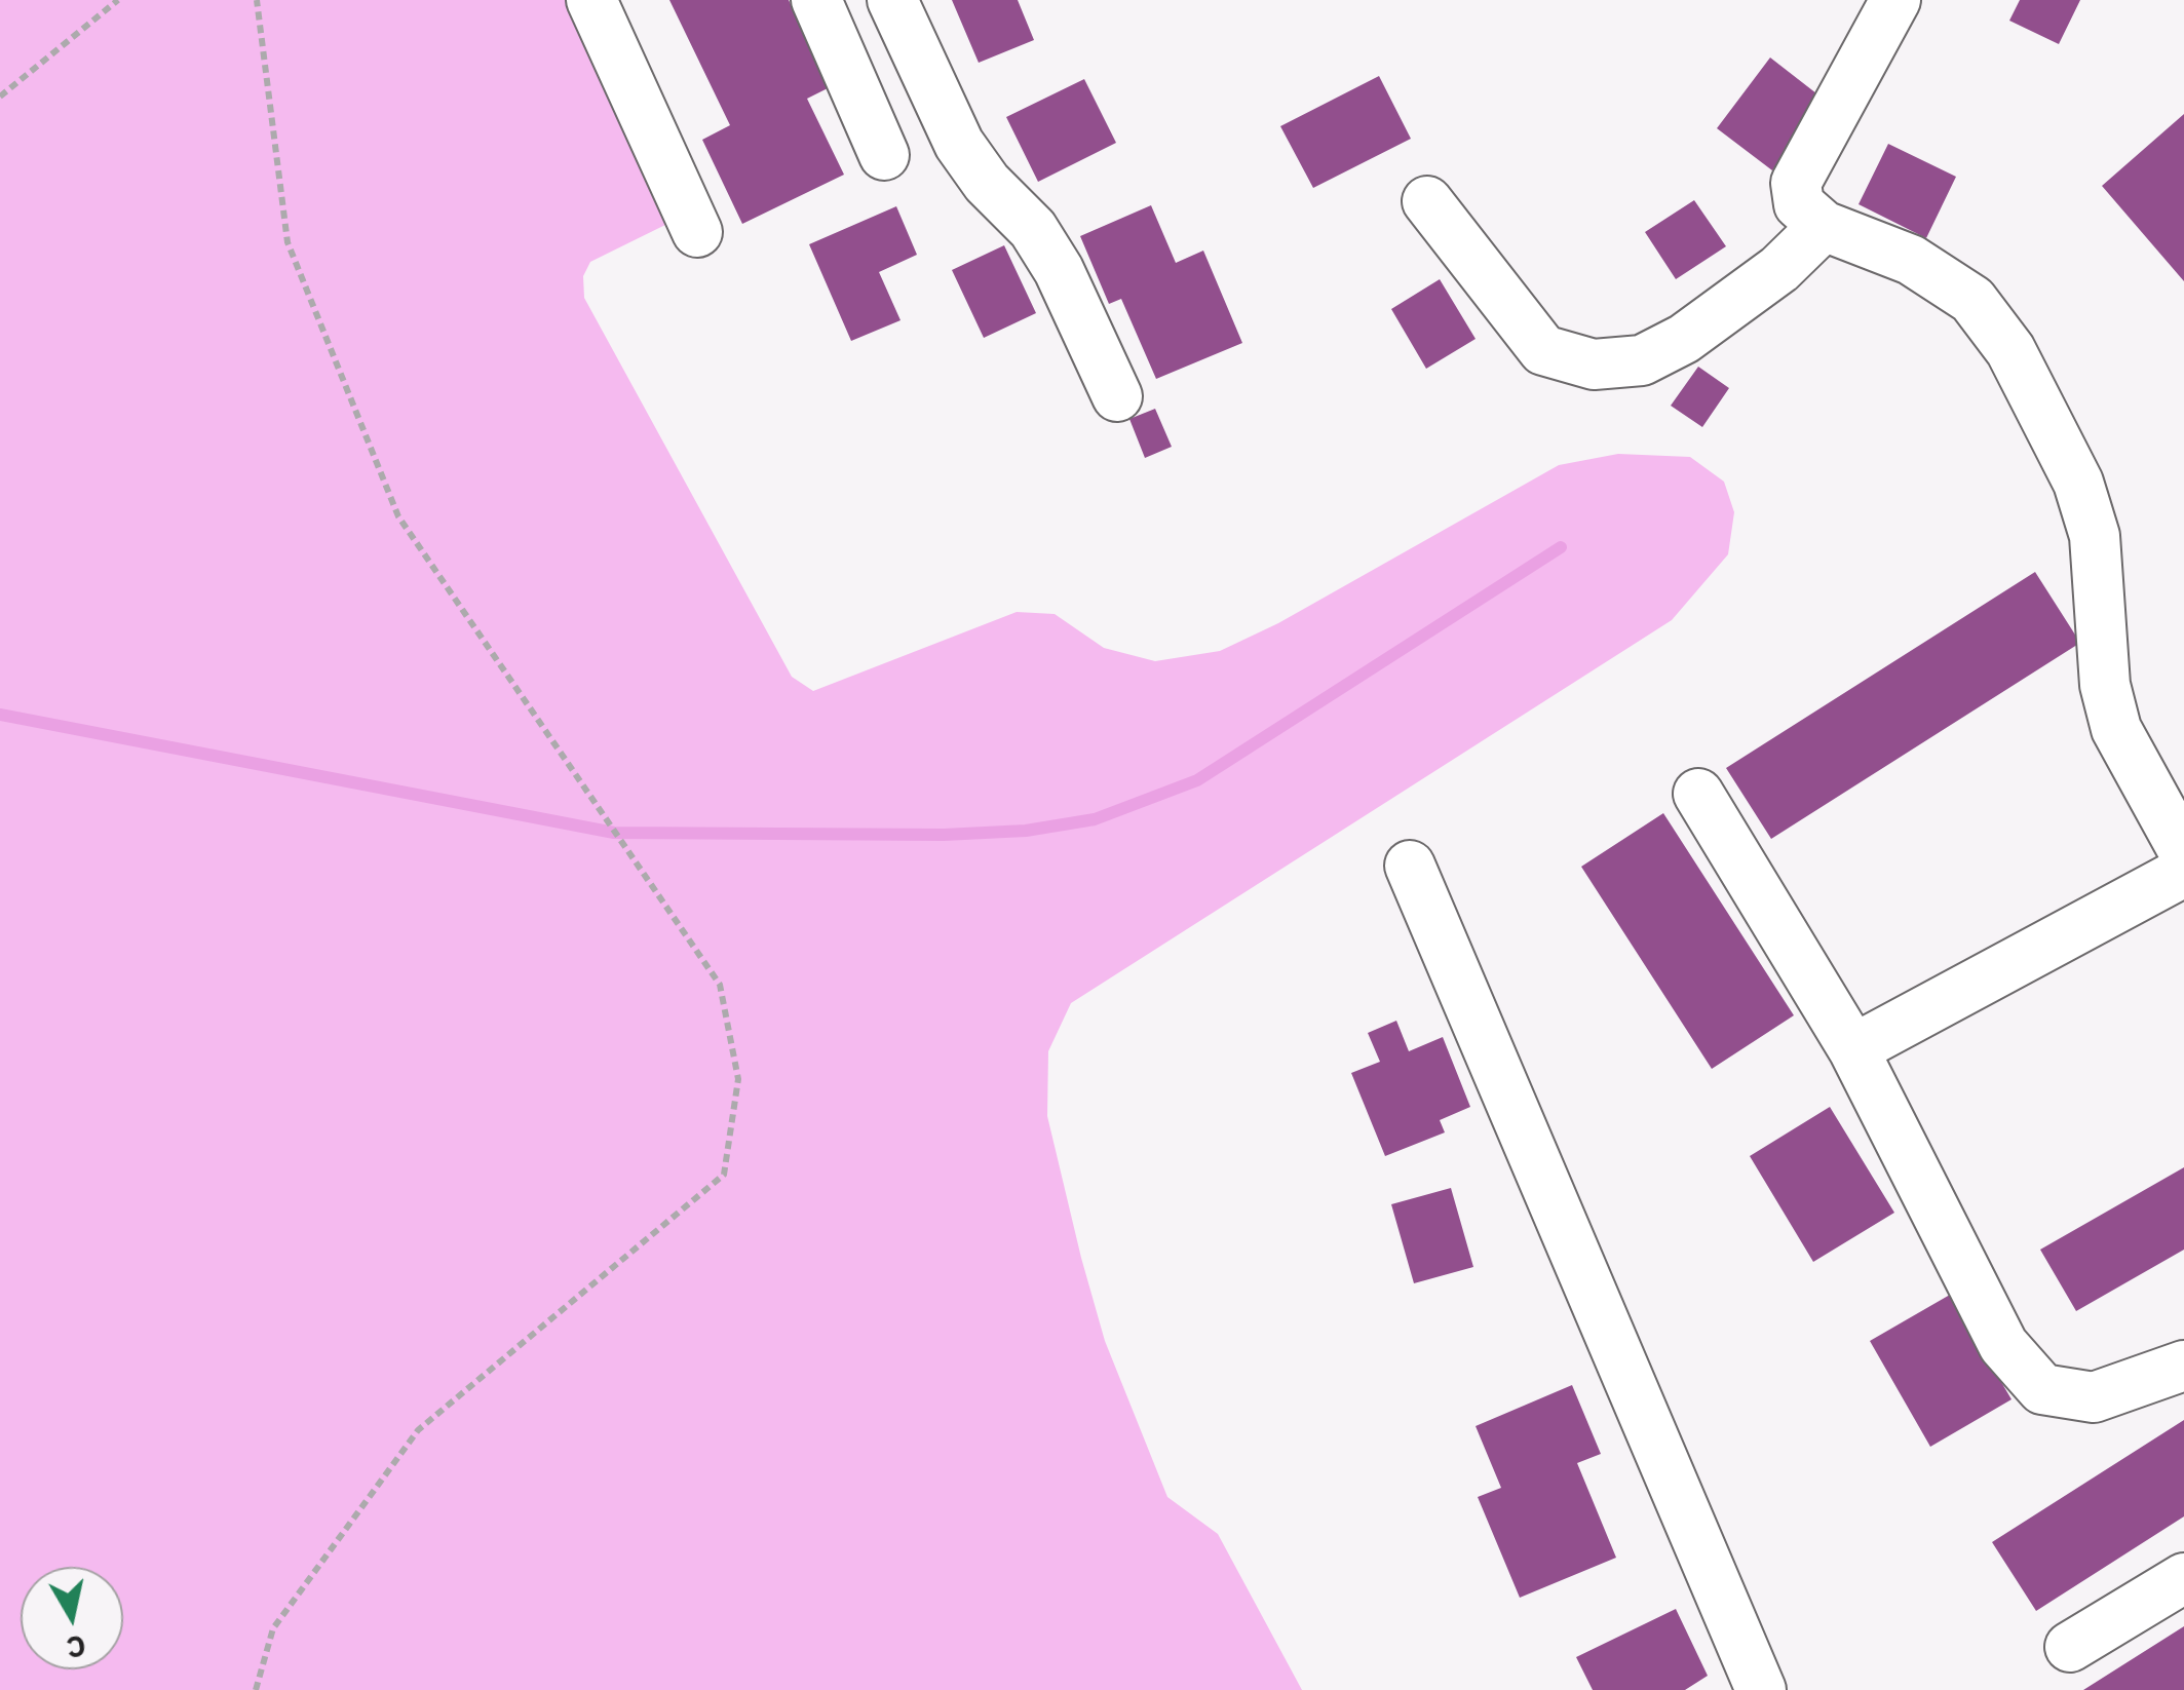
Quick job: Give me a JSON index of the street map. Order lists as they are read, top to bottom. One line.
{"north":"bottom"}
